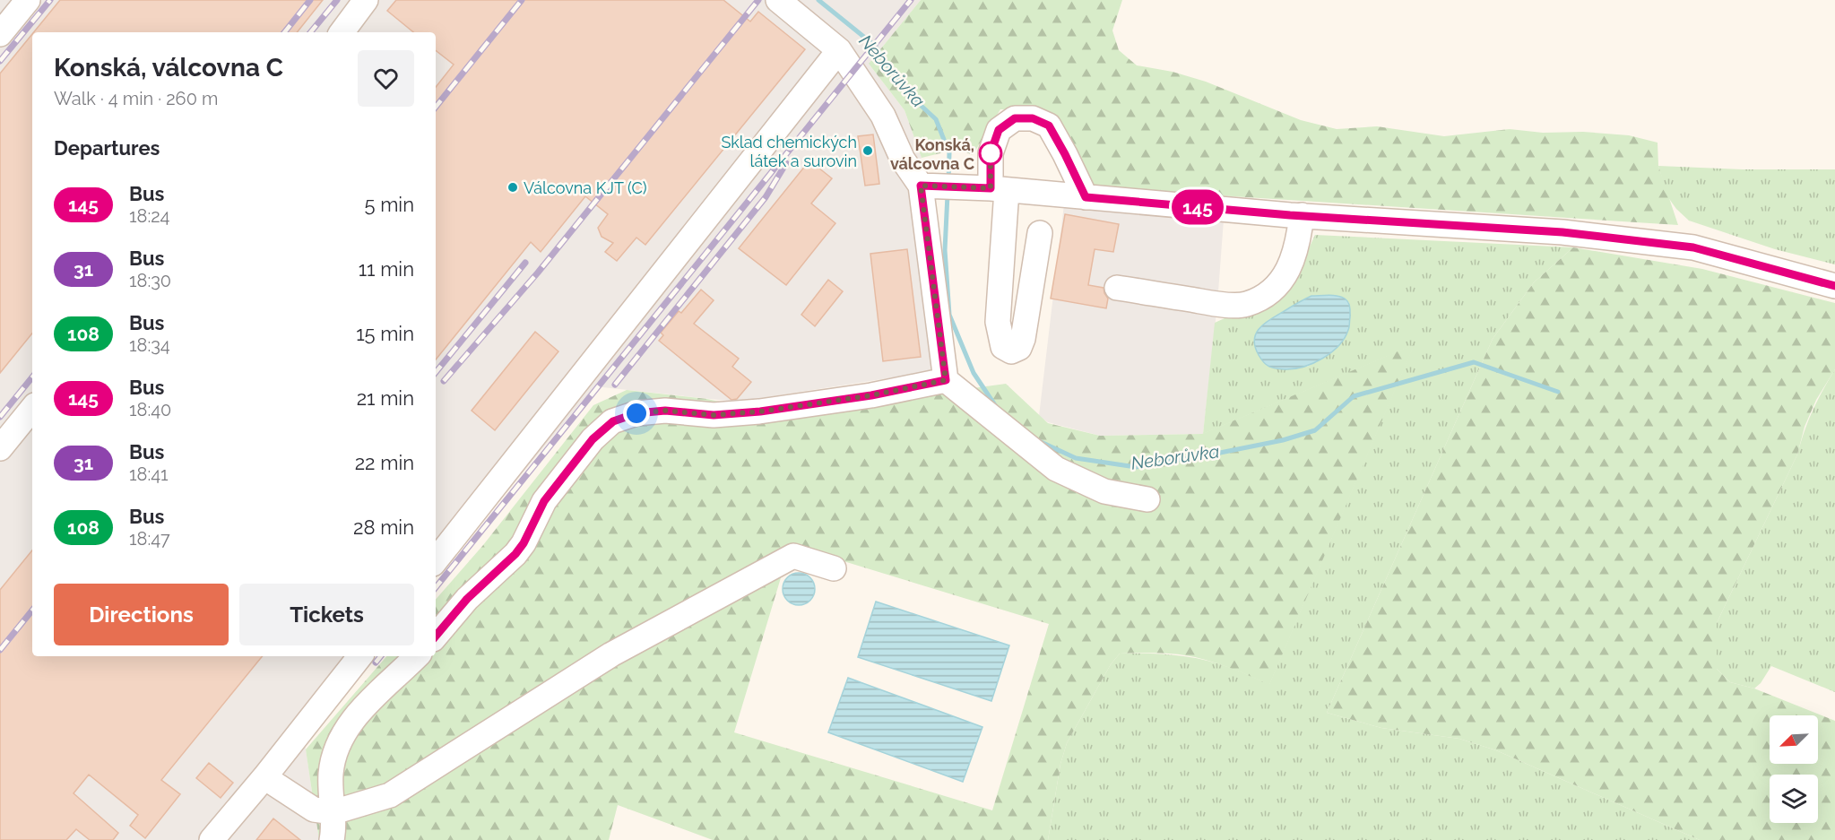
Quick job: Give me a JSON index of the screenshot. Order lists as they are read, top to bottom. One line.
{"water":["Neborůvka"],"places":["Sklad chemických látek a surovin","Konská, válcovna C","Válcovna KJT (C)"],"lines":["bus line 145"],"north":"bottom left","page":{"on_map":"145","heading":[["Konská, válcovna C","Walk · 4 min · 260 m"],"Departures"],"list":[{"mark":"145","name":"Bus","note":"18:24","value":"5 min"},{"mark":"31","name":"Bus","note":"18:30","value":"11 min"},{"mark":"108","name":"Bus","note":"18:34","value":"15 min"},{"mark":"145","name":"Bus","note":"18:40","value":"21 min"},{"mark":"31","name":"Bus","note":"18:41","value":"22 min"},{"mark":"108","name":"Bus","note":"18:47","value":"28 min"}],"buttons":["Directions","Tickets"]}}
